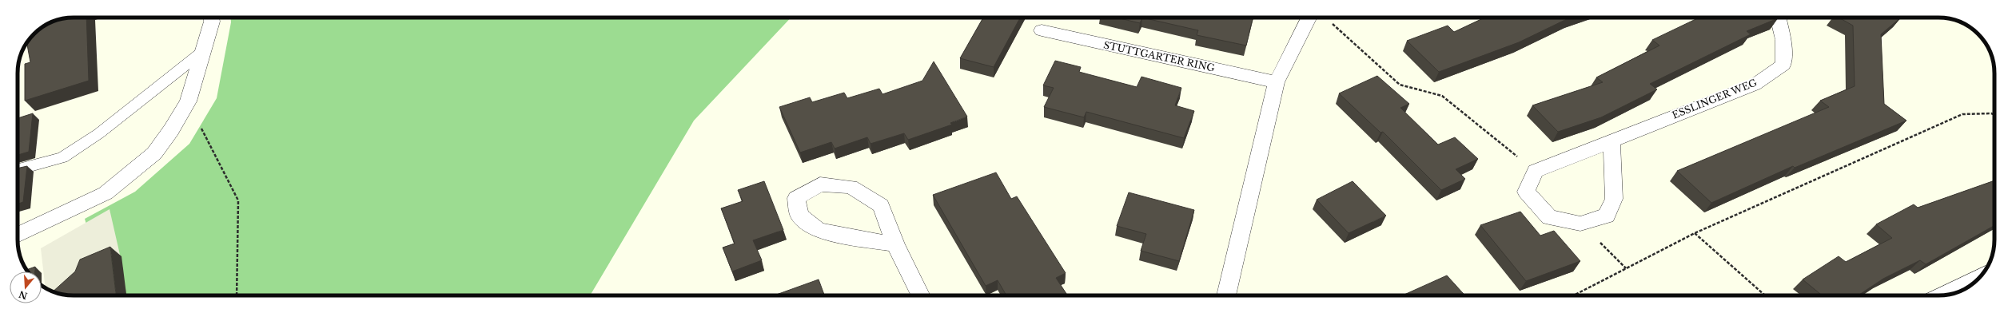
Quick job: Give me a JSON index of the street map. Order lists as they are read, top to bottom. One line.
{"streets":{"street":["STUTTGARTER RING","ESSLINGER WEG"]},"north":"bottom"}
